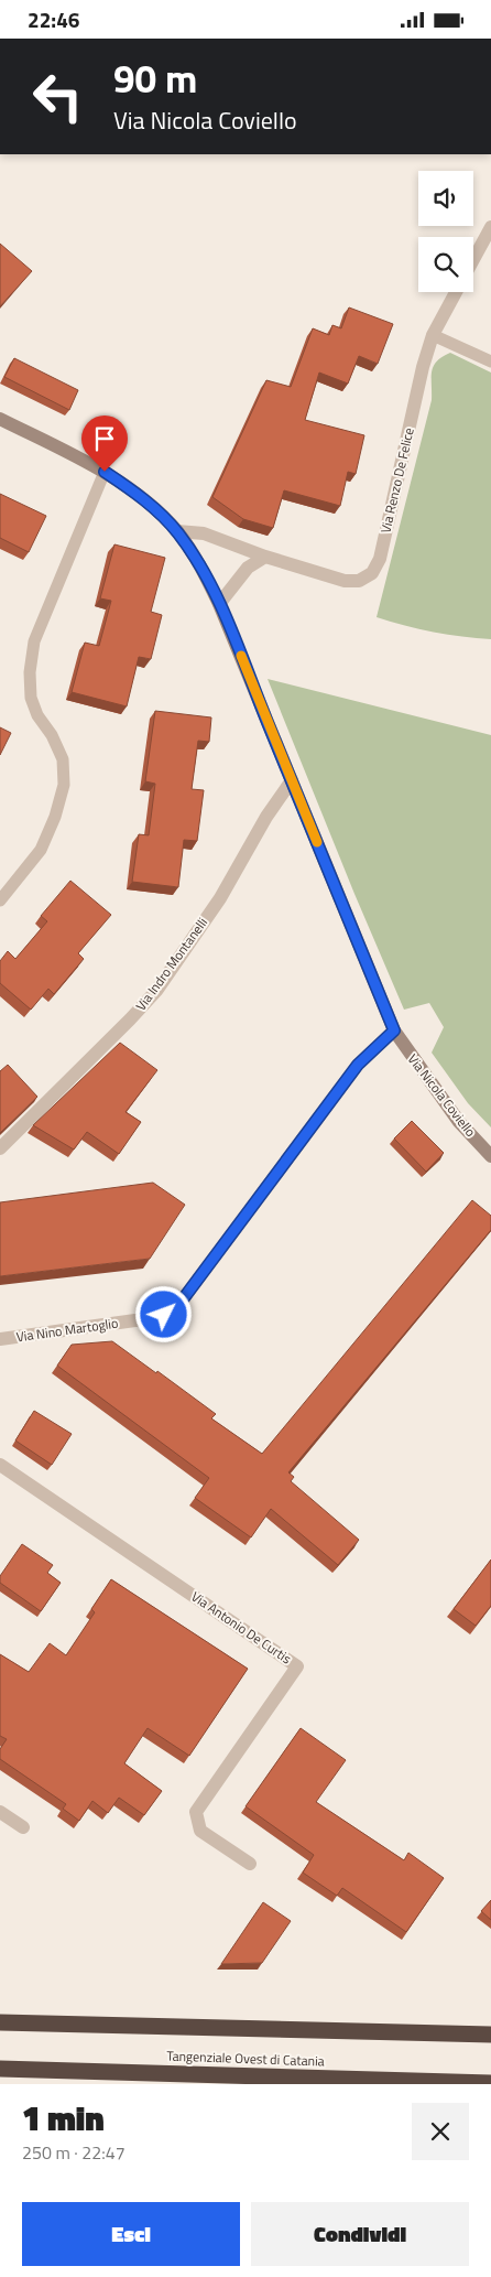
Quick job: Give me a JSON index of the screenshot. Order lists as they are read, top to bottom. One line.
{"streets":{"highway":["Tangenziale Ovest di Catania"],"main road":["Via Nicola Coviello"],"street":["Via Renzo De Felice","Via Indro Montanelli","Via Nino Martoglio","Via Antonio De Curtis"]},"crossings":[["Via Indro Montanelli","Via Nicola Coviello"],["Via Nicola Coviello","Via Nino Martoglio"]],"page":{"status":"22:46","turn":["90 m","Via Nicola Coviello"],"heading":["1 min","250 m · 22:47"],"buttons":["Esci","Condividi"]}}
